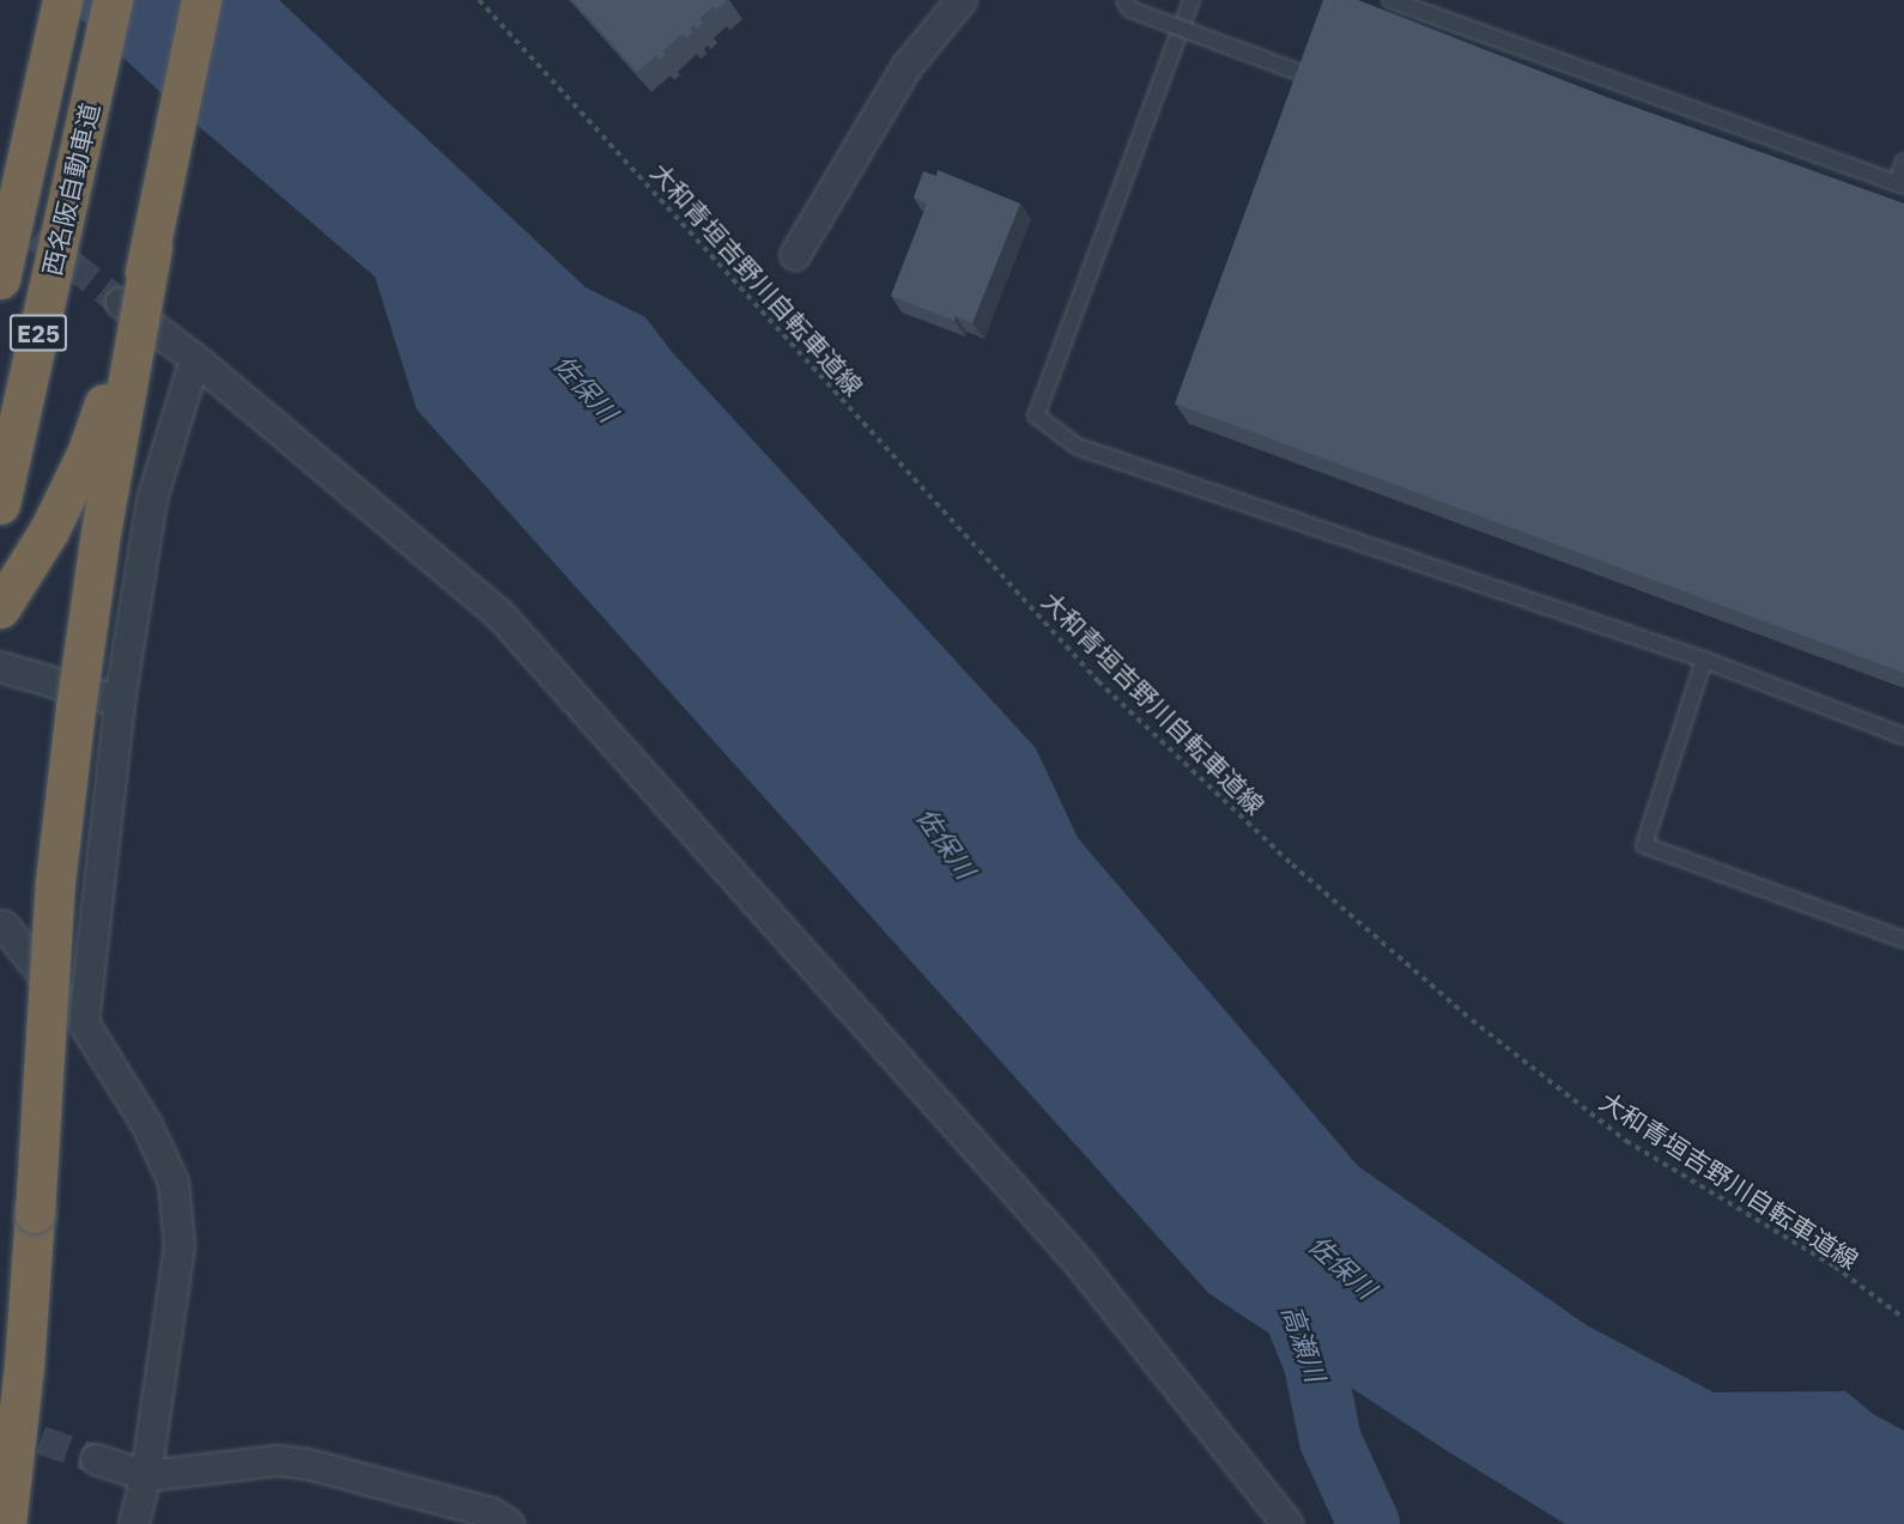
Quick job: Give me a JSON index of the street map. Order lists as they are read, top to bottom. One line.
{"streets":{"highway":["西名阪自動車道","E25"],"path":["大和青垣吉野川自転車道線"]},"water":["佐保川","高瀬川"]}
